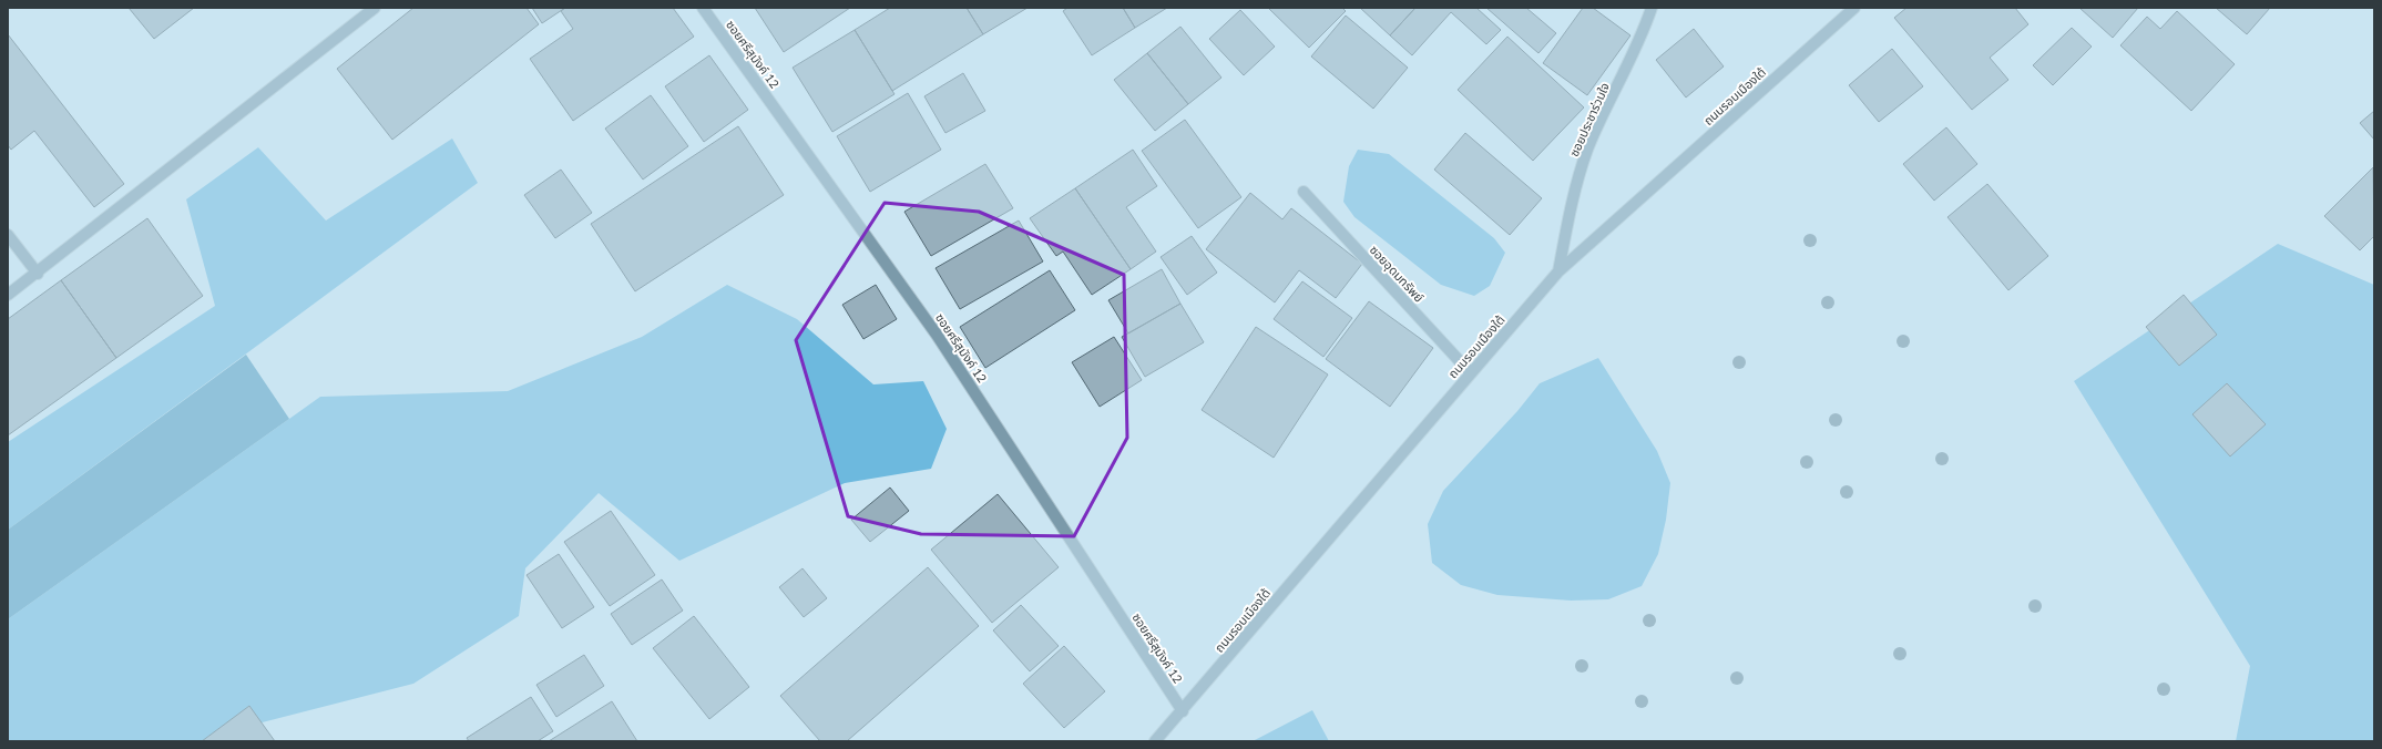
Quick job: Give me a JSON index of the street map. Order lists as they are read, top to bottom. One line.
{"streets":{"street":["ซอยศรีสุมังค์ 12","ถนนรอบเมืองใต้","ซอยประชาร่วมใจ","ซอยอุดมทรัพย์"]},"crossings":[["ซอยศรีสุมังค์ 12","ถนนรอบเมืองใต้"],["ถนนรอบเมืองใต้","ซอยประชาร่วมใจ"],["ถนนรอบเมืองใต้","ซอยอุดมทรัพย์"]]}
